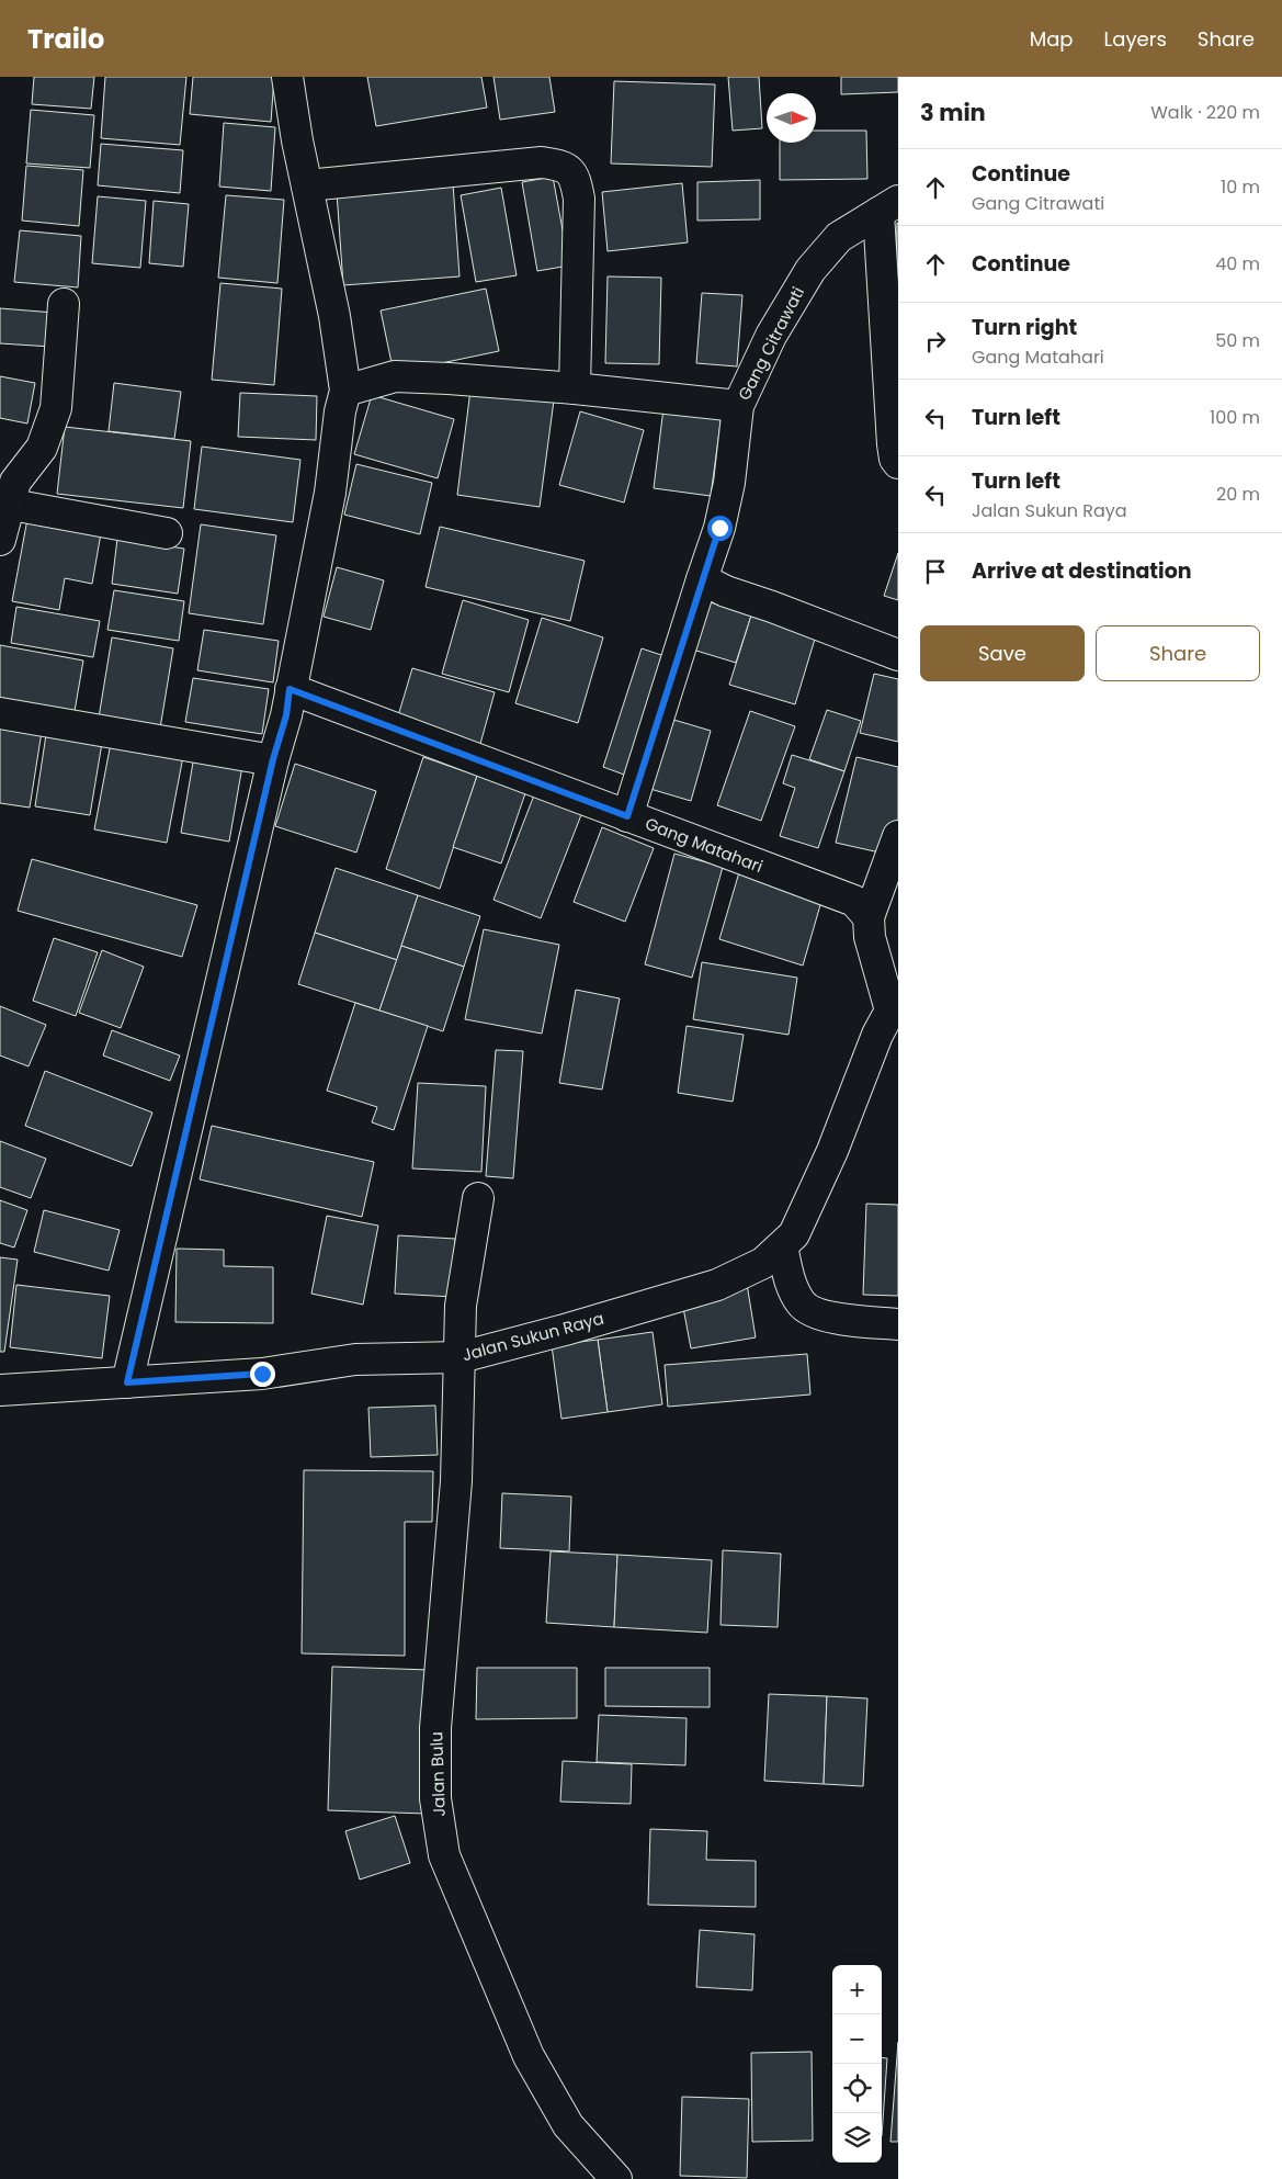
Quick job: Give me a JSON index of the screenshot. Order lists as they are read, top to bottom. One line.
{"streets":{"street":["Gang Citrawati","Gang Matahari","Jalan Sukun Raya","Jalan Bulu"]},"crossings":[["Gang Citrawati","Gang Matahari"],["Jalan Sukun Raya","Jalan Bulu"]],"north":"right","page":{"header":"Trailo","nav":["Map","Layers","Share"],"heading":["3 min","Walk · 220 m"],"list":[["Continue","Gang Citrawati","10 m"],["Continue","40 m"],["Turn right","Gang Matahari","50 m"],["Turn left","100 m"],["Turn left","Jalan Sukun Raya","20 m"],"Arrive at destination"],"buttons":["Save","Share"],"map_buttons":["+","−"]}}
